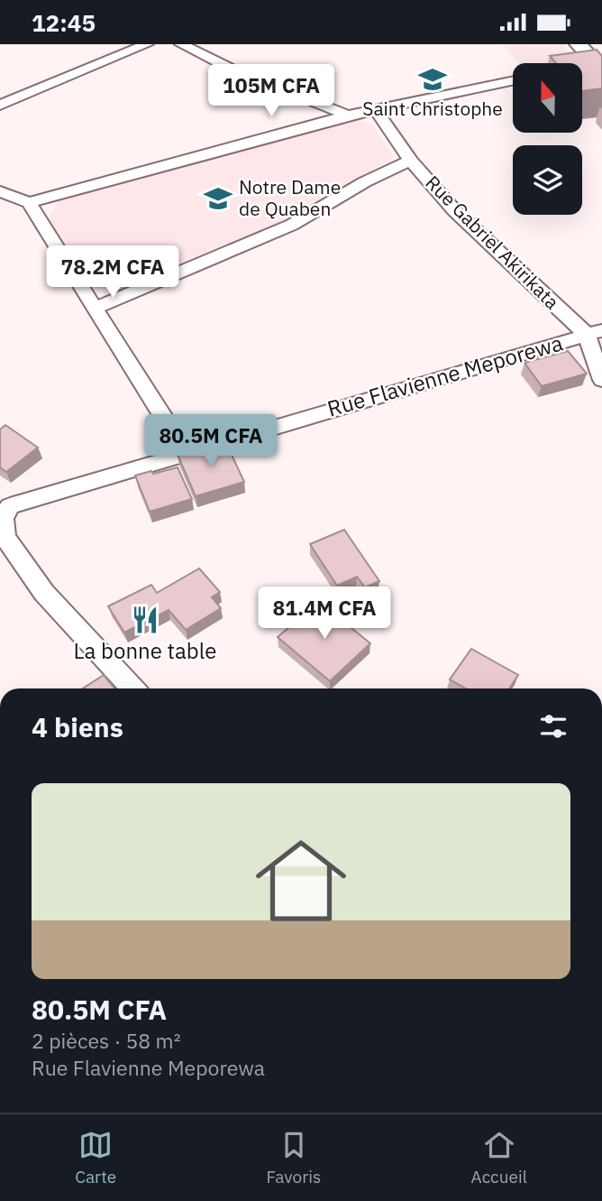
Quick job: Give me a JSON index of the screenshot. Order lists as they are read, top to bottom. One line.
{"streets":{"street":["Rue Gabriel Akirikata","Rue Flavienne Meporewa"]},"crossings":[["Rue Gabriel Akirikata","Rue Flavienne Meporewa"]],"places":{"school or university":["Saint Christophe","Notre Dame de Quaben"],"restaurant":["La bonne table"]},"north":"top","page":{"status":"12:45","price":["105M CFA","78.2M CFA","80.5M CFA","81.4M CFA"],"heading":"4 biens","list":[{"name":"80.5M CFA","note":"2 pièces · 58 m² · Rue Flavienne Meporewa"}],"tabs":["Carte","Favoris","Accueil"]}}
